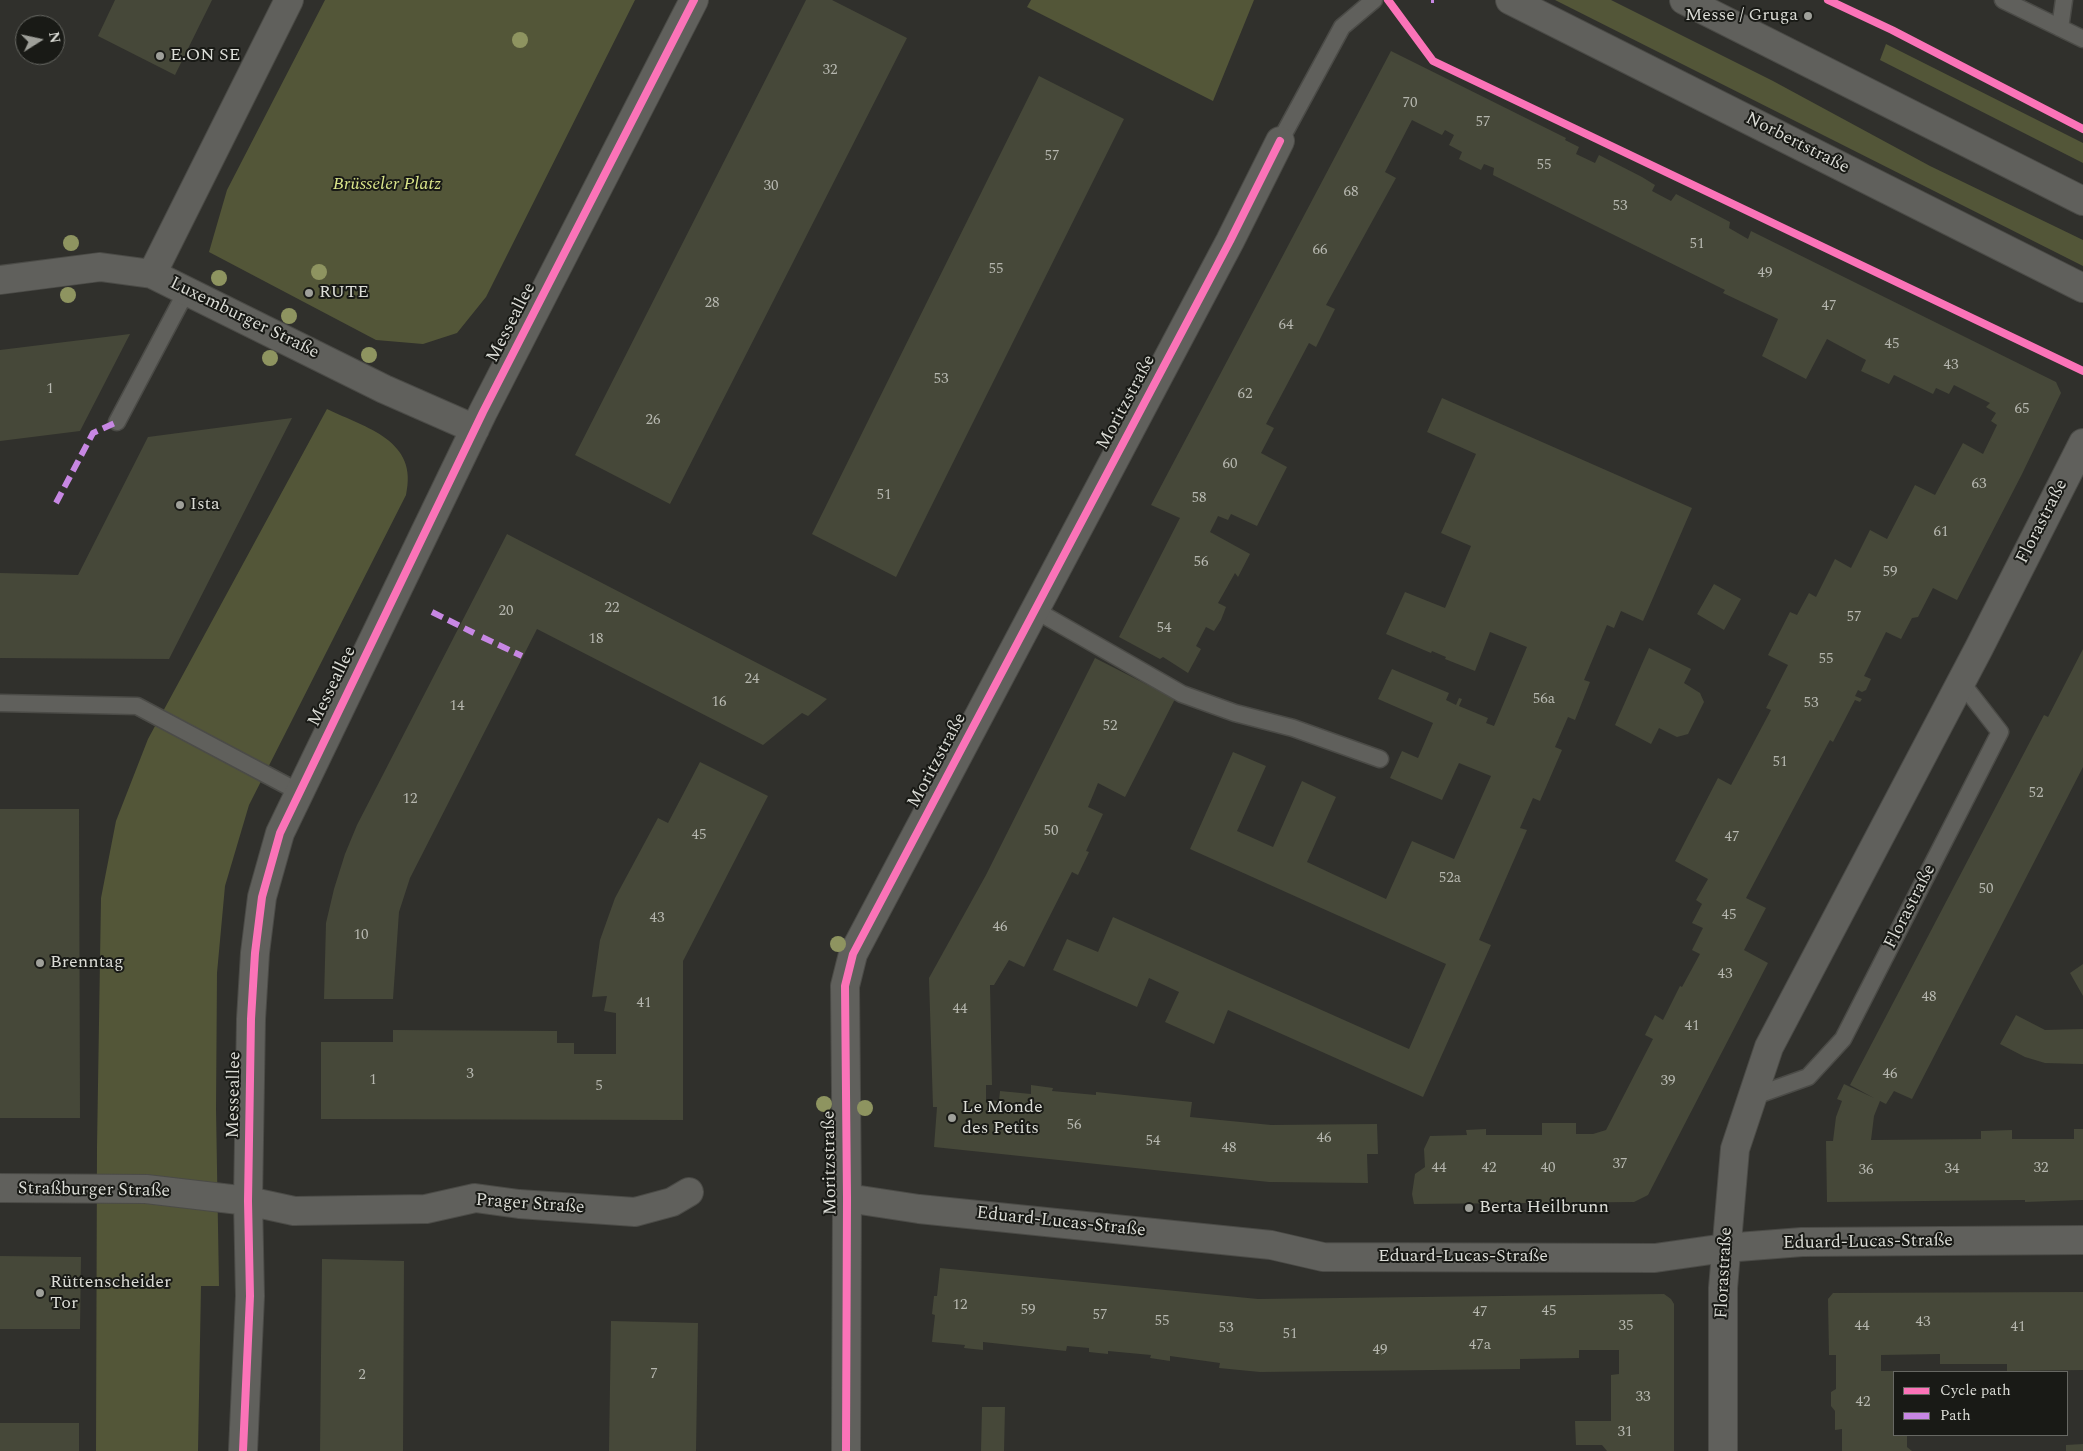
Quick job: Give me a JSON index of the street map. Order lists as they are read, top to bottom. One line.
{"streets":{"street":["Norbertstraße","Luxemburger Straße","Messeallee","Moritzstraße","Florastraße","Straßburger Straße","Prager Straße","Eduard-Lucas-Straße"]},"crossings":[["Luxemburger Straße","Messeallee"],["Messeallee","Straßburger Straße"],["Messeallee","Prager Straße"],["Moritzstraße","Eduard-Lucas-Straße"],["Florastraße","Eduard-Lucas-Straße"],["Straßburger Straße","Prager Straße"]],"parks":["Brüsseler Platz"],"places":["Messe / Gruga","E.ON SE","RUTE","Ista","Brenntag","Le Monde des Petits","Berta Heilbrunn","Rüttenscheider Tor"],"house_numbers":["32","70","57","57","55","30","68","53","51","66","55","49","28","47","64","45","43","53","1","62","65","26","60","63","51","58","61","56","59","22","20","57","54","18","55","24","56a","16","53","14","52","51","52","12","50","45","47","52a","50","45","43","46","10","43","48","41","44","41","3","46","1","39","5","56","46","54","48","37","44","42","40","32","34","36","12","59","45","47","57","55","43","35","44","41","53","51","47a","49","7","2","33","42","31"],"legend":["Cycle path","Path"],"north":"right"}
